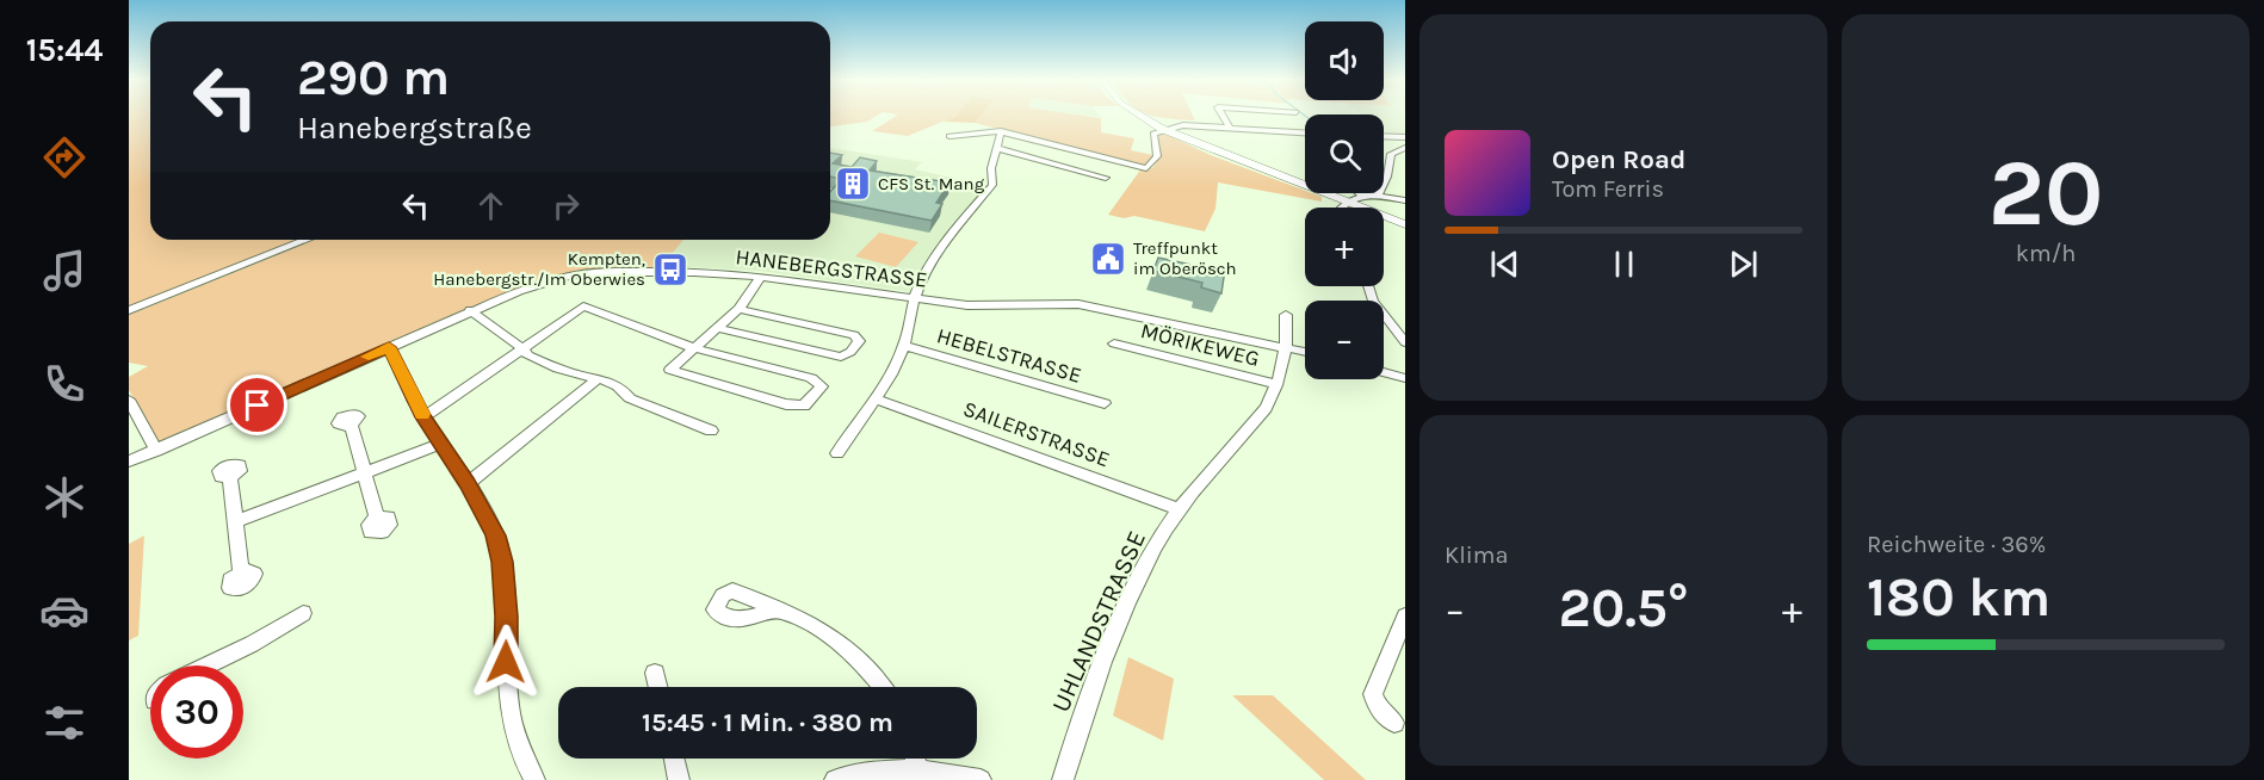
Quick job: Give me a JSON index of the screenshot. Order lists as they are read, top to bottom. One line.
{"streets":{"street":["HANEBERGSTRASSE","MÖRIKEWEG","HEBELSTRASSE","SAILERSTRASSE","UHLANDSTRASSE"]},"crossings":[["HANEBERGSTRASSE","UHLANDSTRASSE"],["MÖRIKEWEG","UHLANDSTRASSE"],["SAILERSTRASSE","UHLANDSTRASSE"]],"places":{"building":["CFS St. Mang"],"public building":["Treffpunkt im Oberösch"],"bus stop":["Kempten, Hanebergstr./Im Oberwies"]},"page":{"tabs":"15:44","tile":[["20","km/h"],"Klima",["Reichweite · 36%","180 km"]],"map_buttons":["+","−"],"turn":["290 m","Hanebergstraße"],"song":["Open Road","Tom Ferris"],"heat":["−","20.5°","+"],"limit":"30","trip":"15:45 · 1 Min. · 380 m"}}
